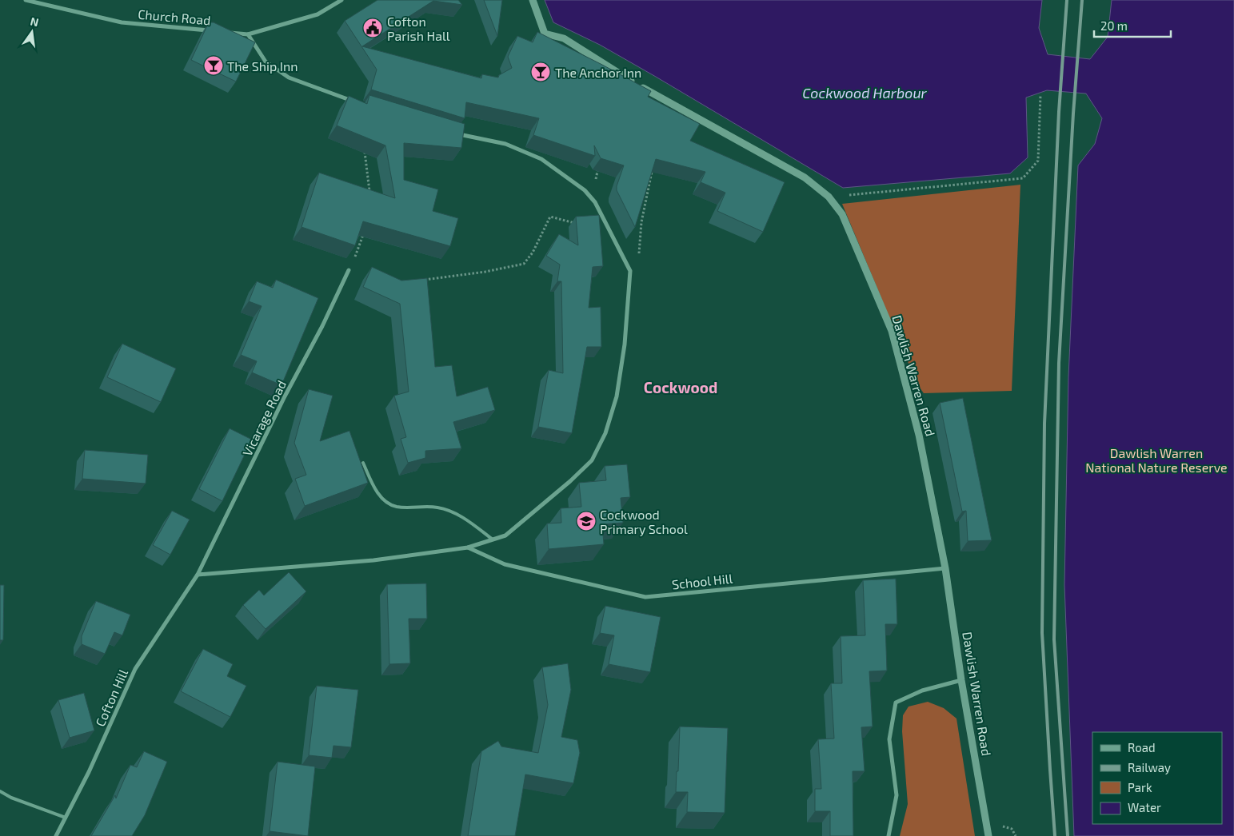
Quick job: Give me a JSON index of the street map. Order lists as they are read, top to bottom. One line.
{"streets":{"street":["Church Road","Dawlish Warren Road","Vicarage Road","School Hill","Cofton Hill"]},"crossings":[["Dawlish Warren Road","School Hill"],["Vicarage Road","Cofton Hill"]],"districts":["Cockwood"],"water":["Cockwood Harbour"],"parks":["Dawlish Warren National Nature Reserve"],"places":{"public building":["Cofton Parish Hall"],"bar":["The Ship Inn","The Anchor Inn"],"school or university":["Cockwood Primary School"]},"legend":["Road","Railway","Park","Water"],"scale_bar":"20 m","north":"top"}
